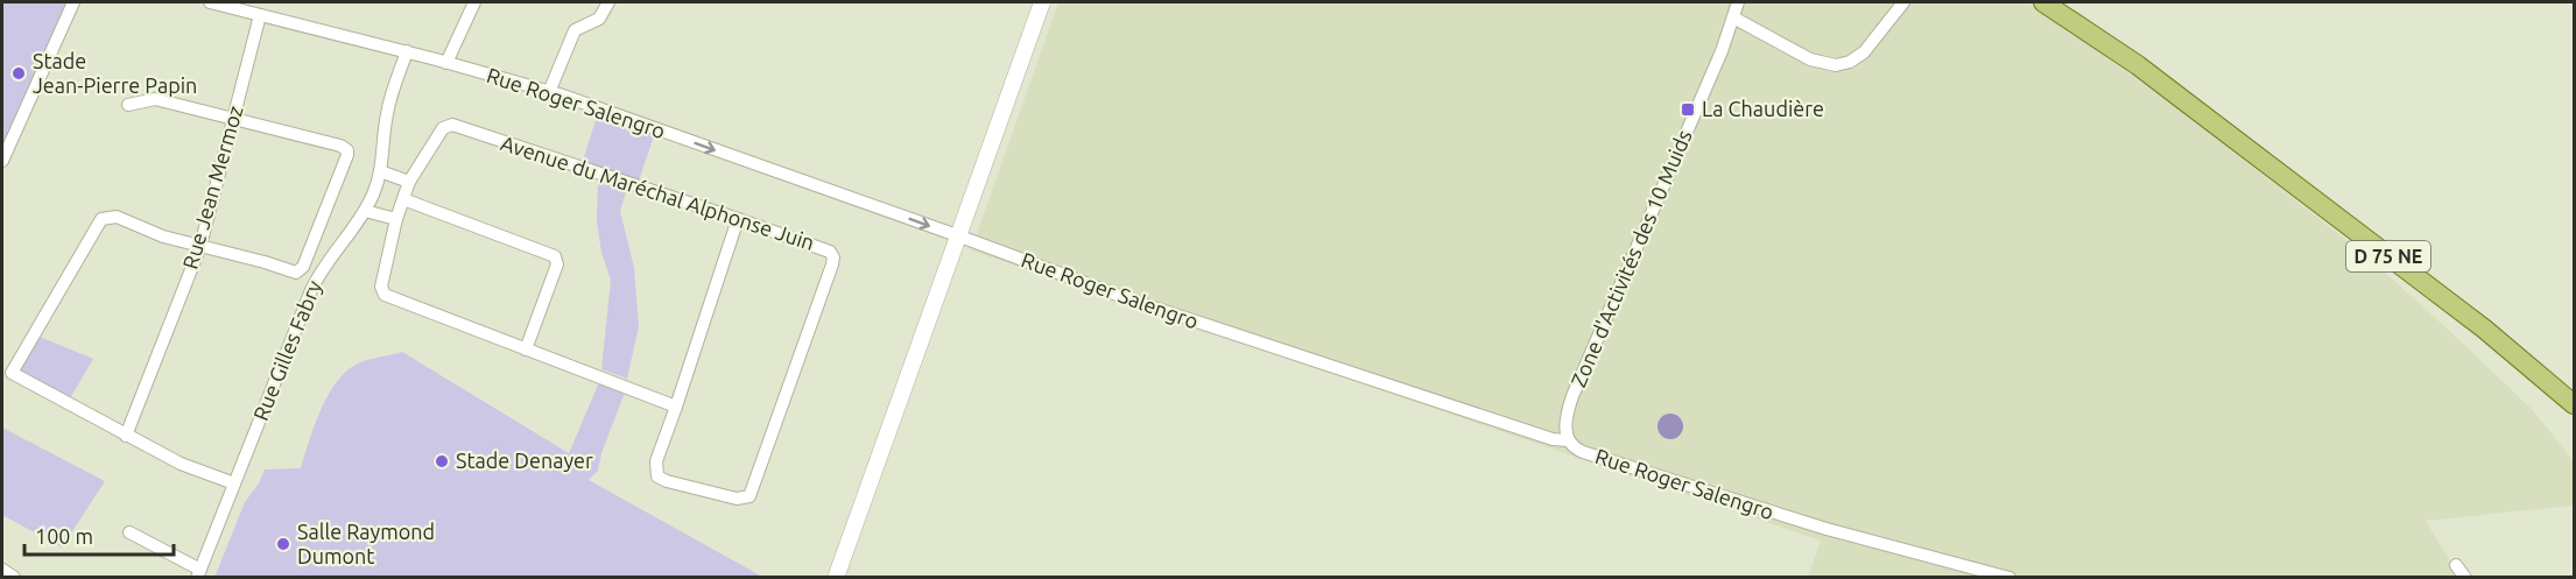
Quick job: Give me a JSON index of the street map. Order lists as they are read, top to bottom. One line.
{"streets":{"main road":["D 75 NE"],"street":["Rue Roger Salengro","Rue Jean Mermoz","Avenue du Maréchal Alphonse Juin","Zone d'Activités des 10 Muids","Rue Gilles Fabry"]},"crossings":[["Rue Roger Salengro","Rue Jean Mermoz"],["Rue Roger Salengro","Zone d'Activités des 10 Muids"],["Rue Roger Salengro","Rue Gilles Fabry"]],"places":{"other":["Stade Jean-Pierre Papin","Stade Denayer","Salle Raymond Dumont"],"transit":["La Chaudière"]},"scale_bar":"100 m"}
